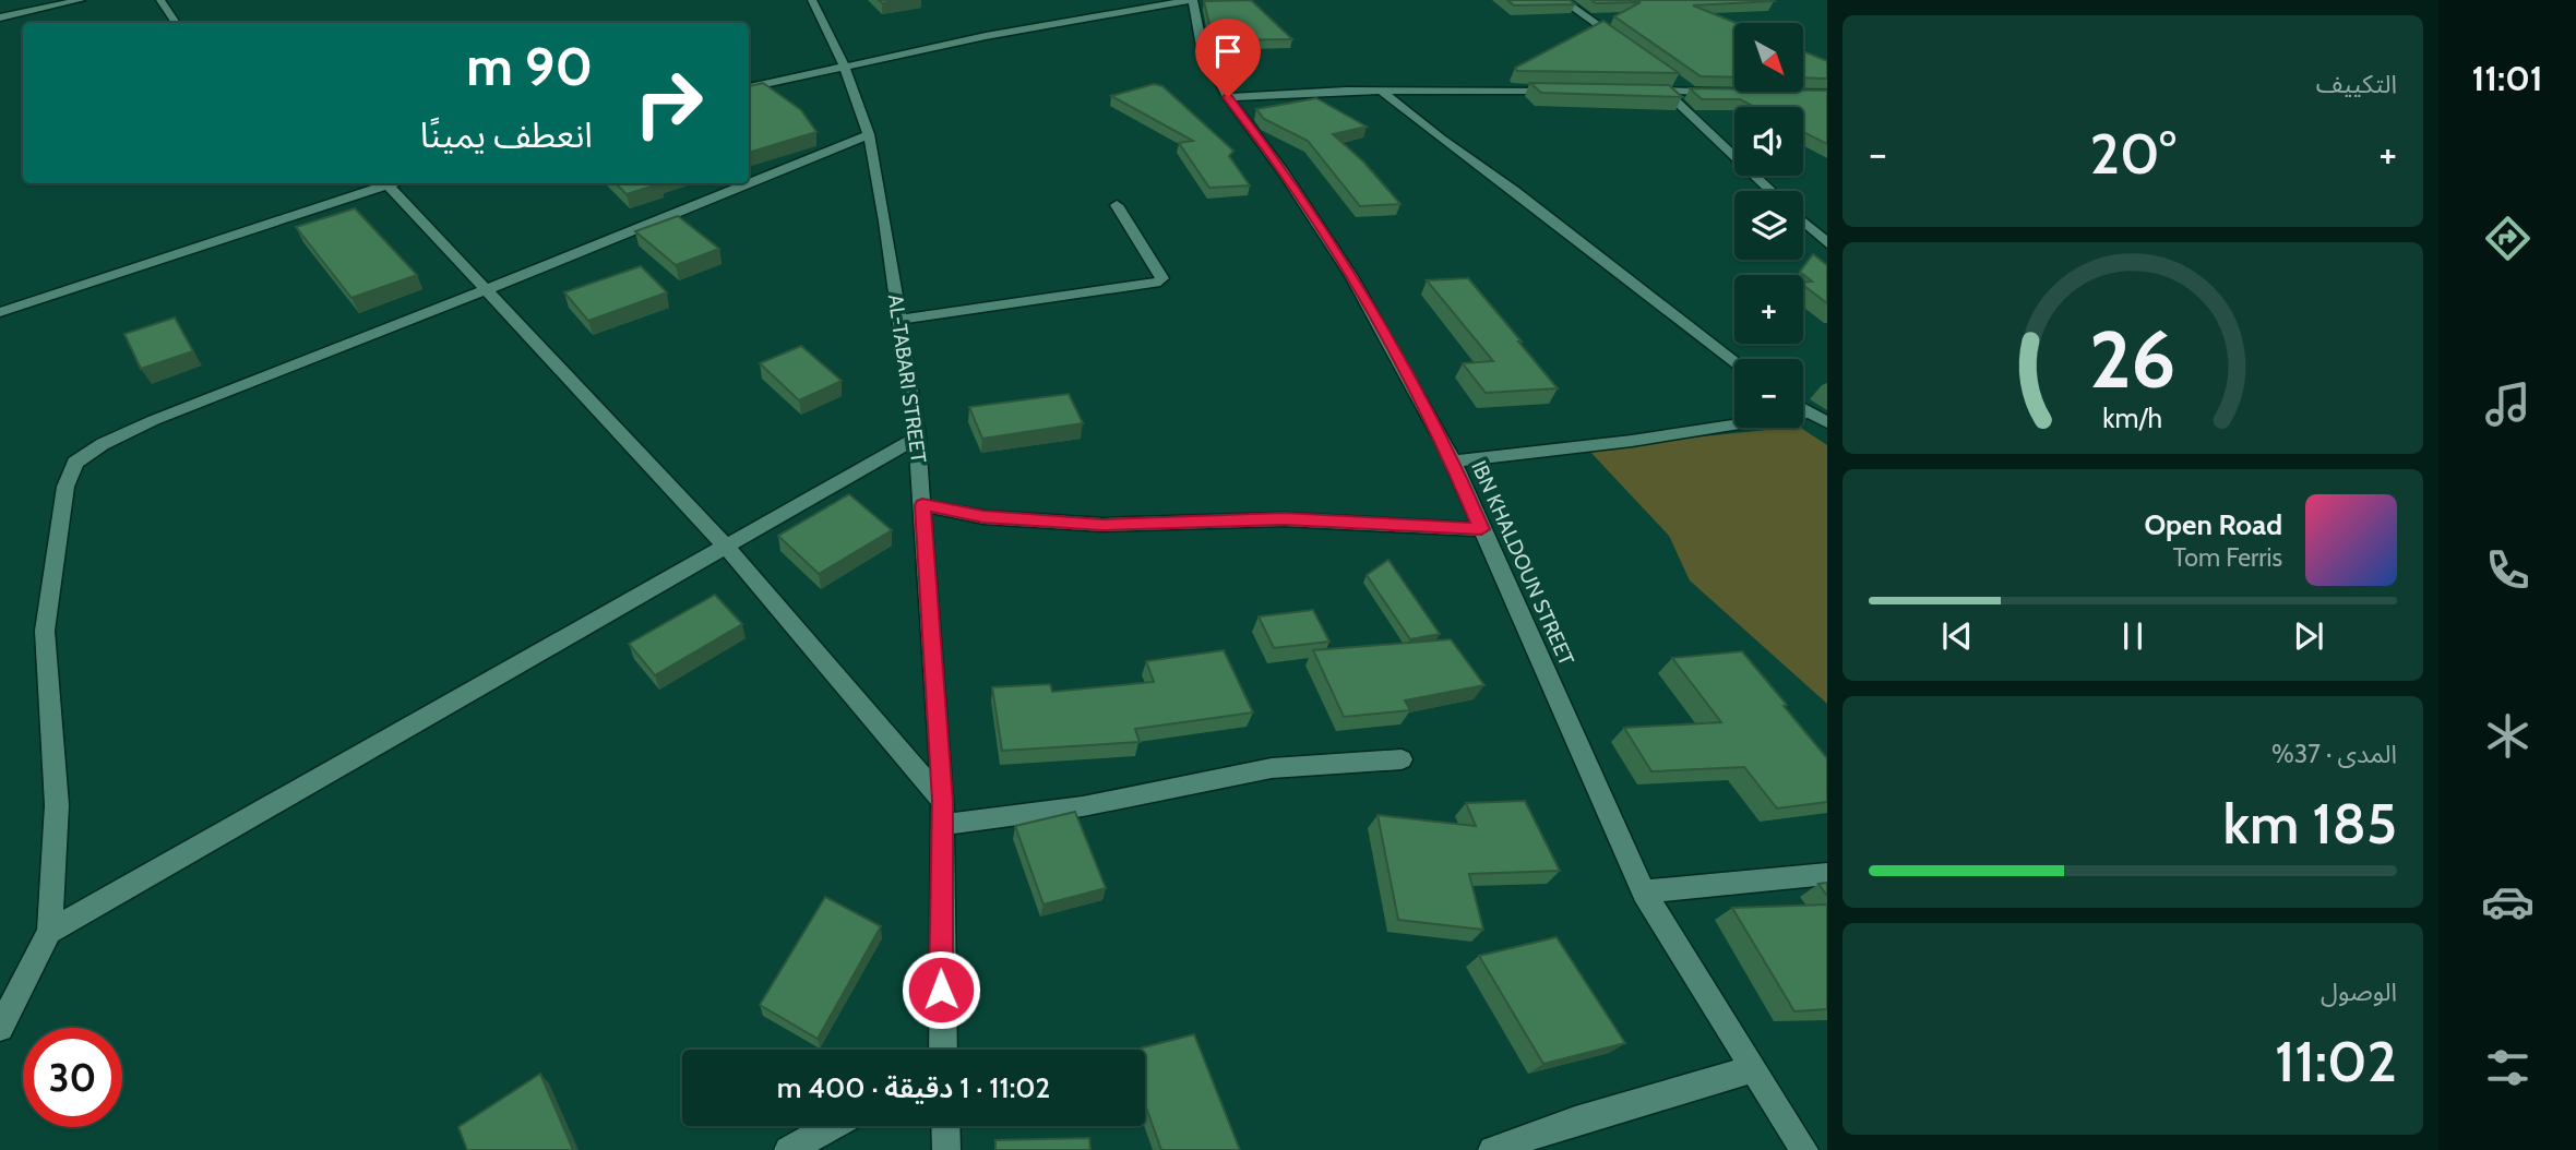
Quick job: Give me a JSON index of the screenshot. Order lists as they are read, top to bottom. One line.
{"streets":{"street":["AL-TABARI STREET","IBN KHALDOUN STREET"]},"north":"bottom right","page":{"tabs":"11:01","tile":["التكييف",["المدى · 37%","185 km"],["الوصول","11:02"]],"map_buttons":["+","−"],"turn":["90 m","انعطف يمينًا"],"heat":["−","20°","+"],"song":["Open Road","Tom Ferris"],"limit":"30","trip":"11:02 · 1 دقيقة · 400 m","gauge":["26","km/h"]}}
